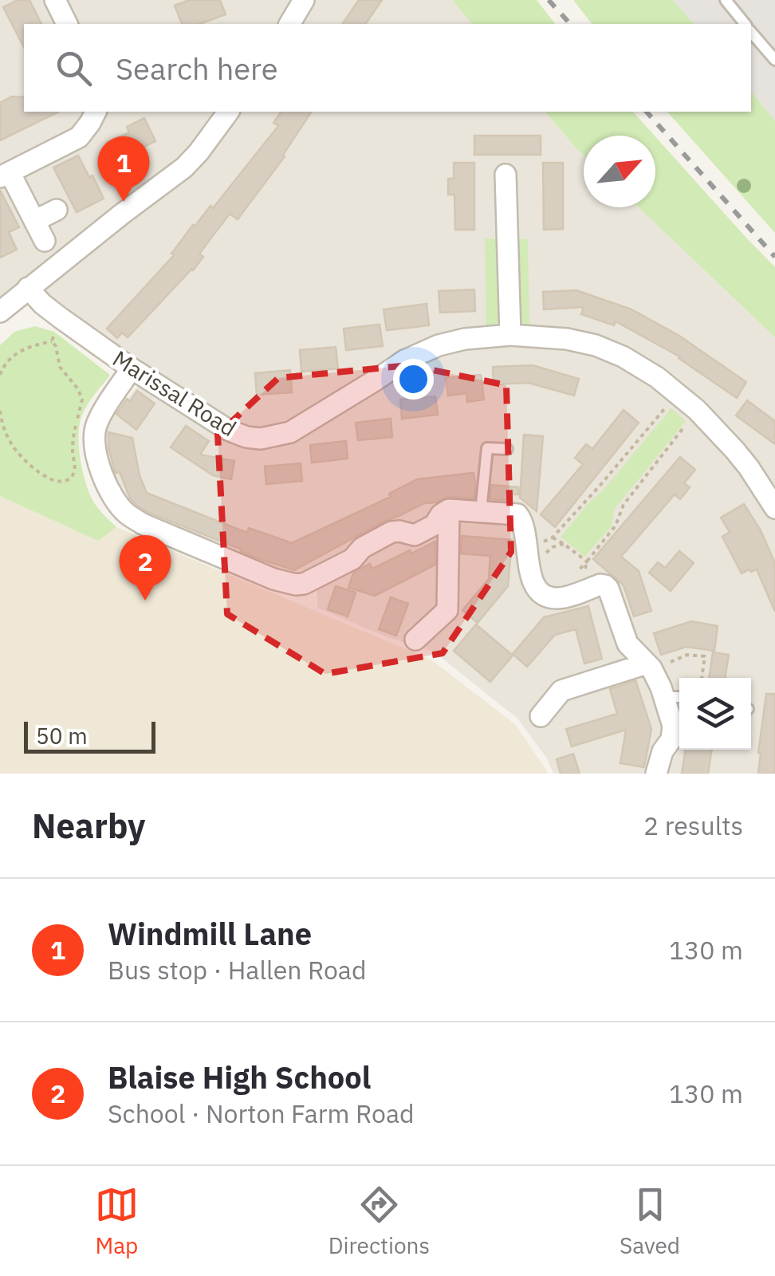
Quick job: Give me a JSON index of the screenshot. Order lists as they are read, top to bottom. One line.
{"streets":{"street":["Marissal Road"]},"scale_bar":"50 m","north":"top right","page":{"search":"Search here","pins":["1","2"],"scale":"50 m","heading":["Nearby","2 results"],"list":[{"mark":"1","name":"Windmill Lane","note":"Bus stop · Hallen Road","value":"130 m"},{"mark":"2","name":"Blaise High School","note":"School · Norton Farm Road","value":"130 m"}],"nav":["Map","Directions","Saved"]}}
